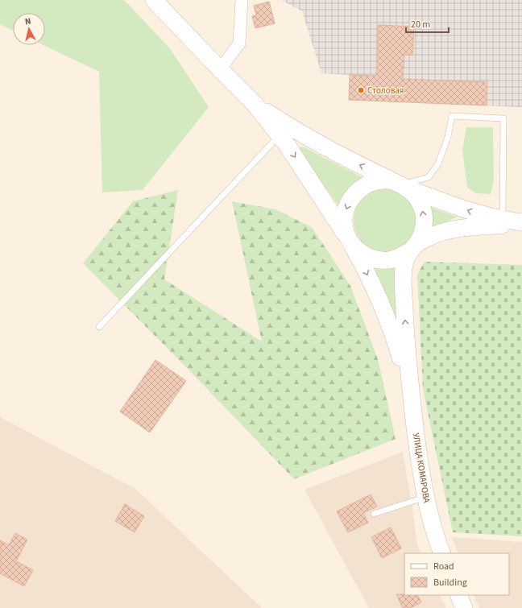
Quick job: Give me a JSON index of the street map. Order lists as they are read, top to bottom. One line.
{"streets":{"main road":["УЛИЦА КОМАРОВА"]},"places":["Столовая"],"legend":["Road","Building"],"scale_bar":"20 m","north":"top"}
